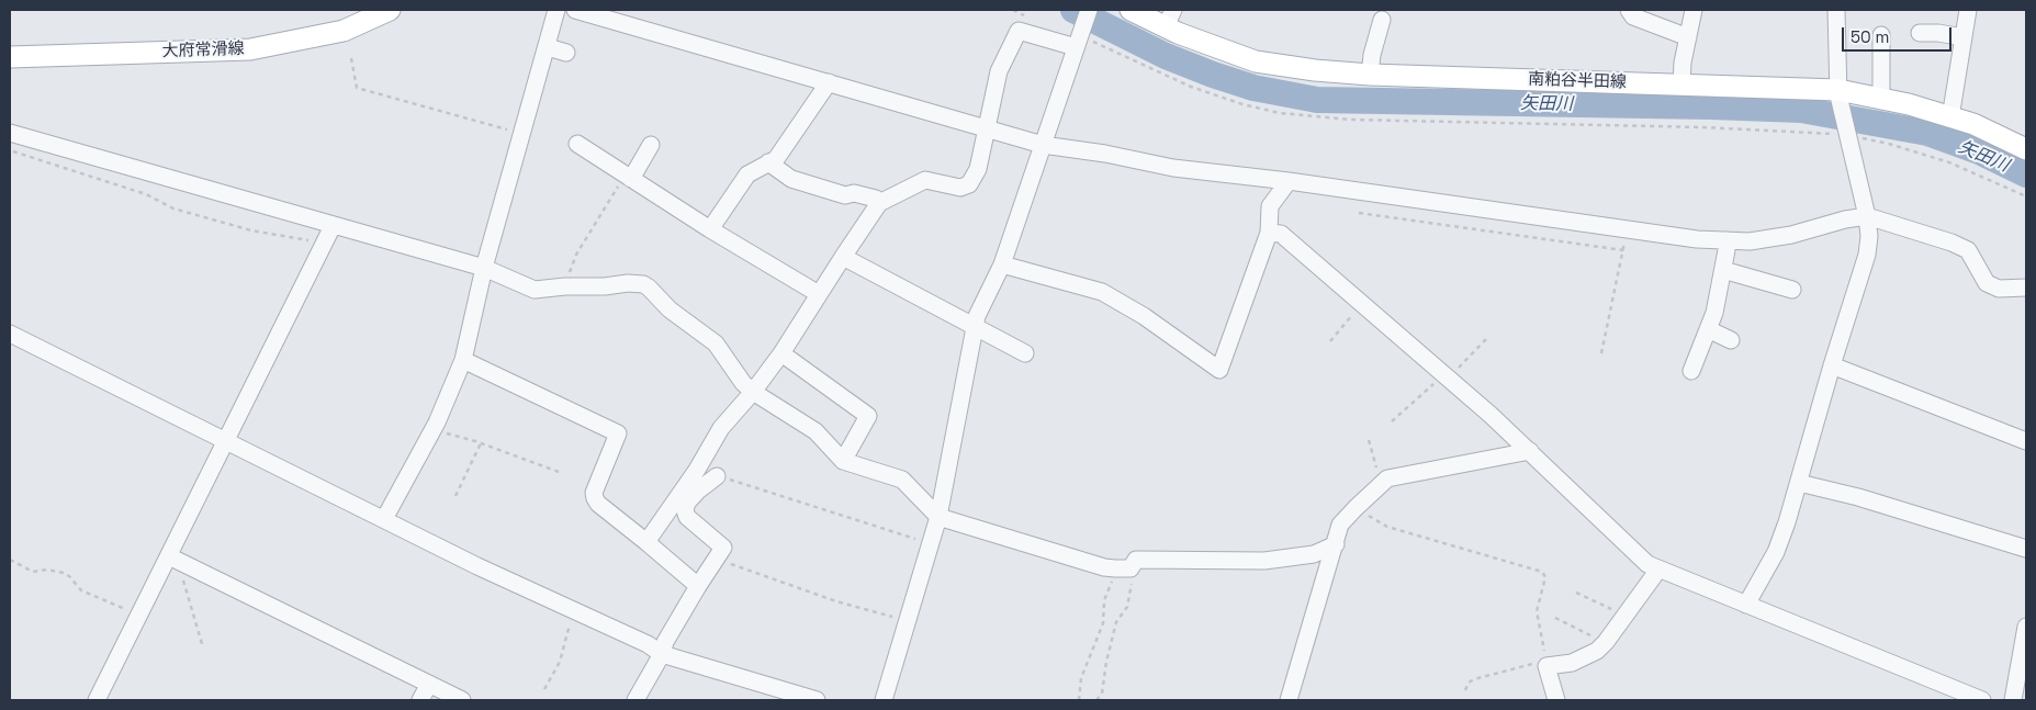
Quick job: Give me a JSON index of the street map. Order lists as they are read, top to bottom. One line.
{"streets":{"main road":["大府常滑線","南粕谷半田線"]},"water":["矢田川"],"scale_bar":"50 m"}
